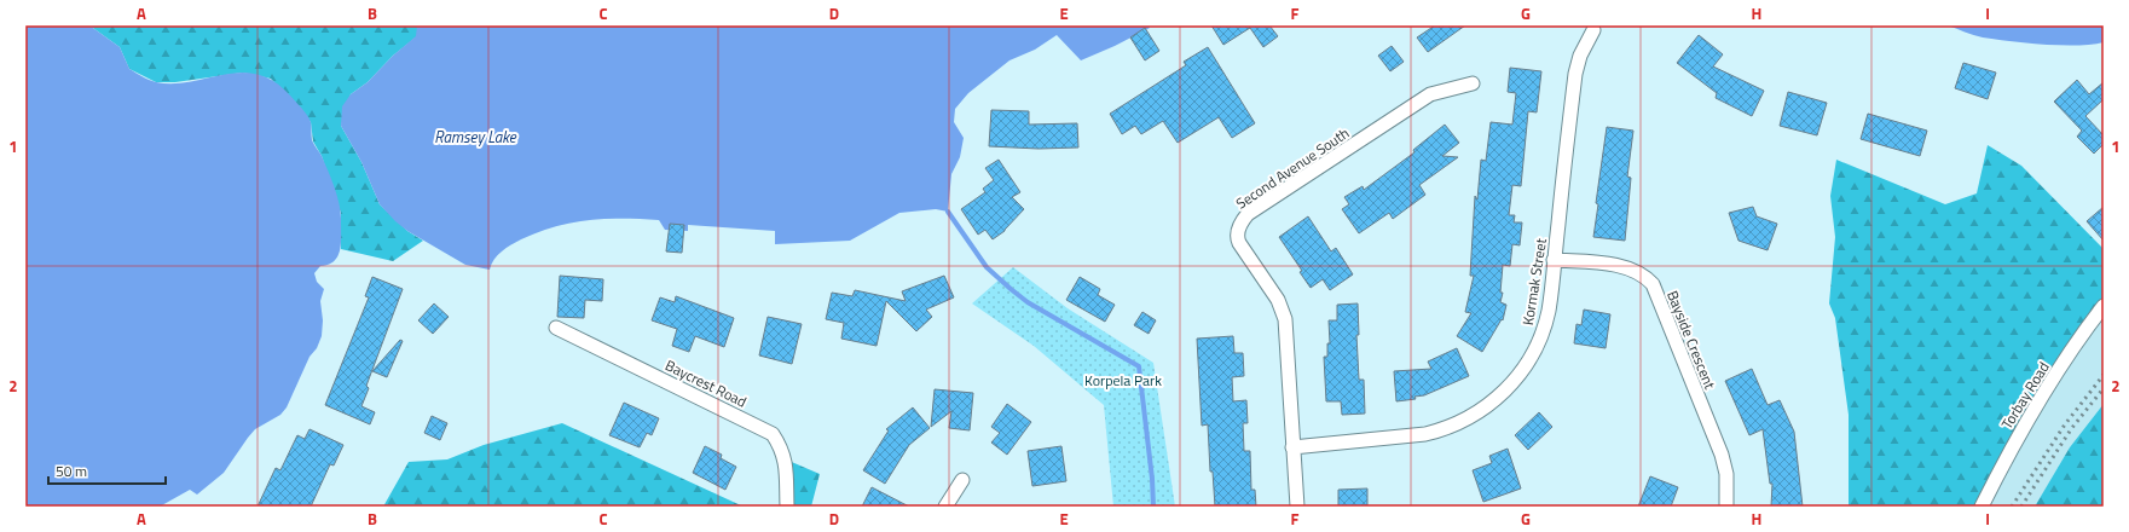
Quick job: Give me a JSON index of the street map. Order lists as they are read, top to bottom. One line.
{"streets":{"street":["Second Avenue South","Kormak Street","Bayside Crescent","Baycrest Road","Torbay Road"]},"crossings":[["Second Avenue South","Kormak Street"],["Kormak Street","Bayside Crescent"]],"water":["Ramsey Lake"],"parks":["Korpela Park"],"scale_bar":"50 m","grid":{"columns":["A","B","C","D","E","F","G","H","I"],"rows":["1","2"]}}
